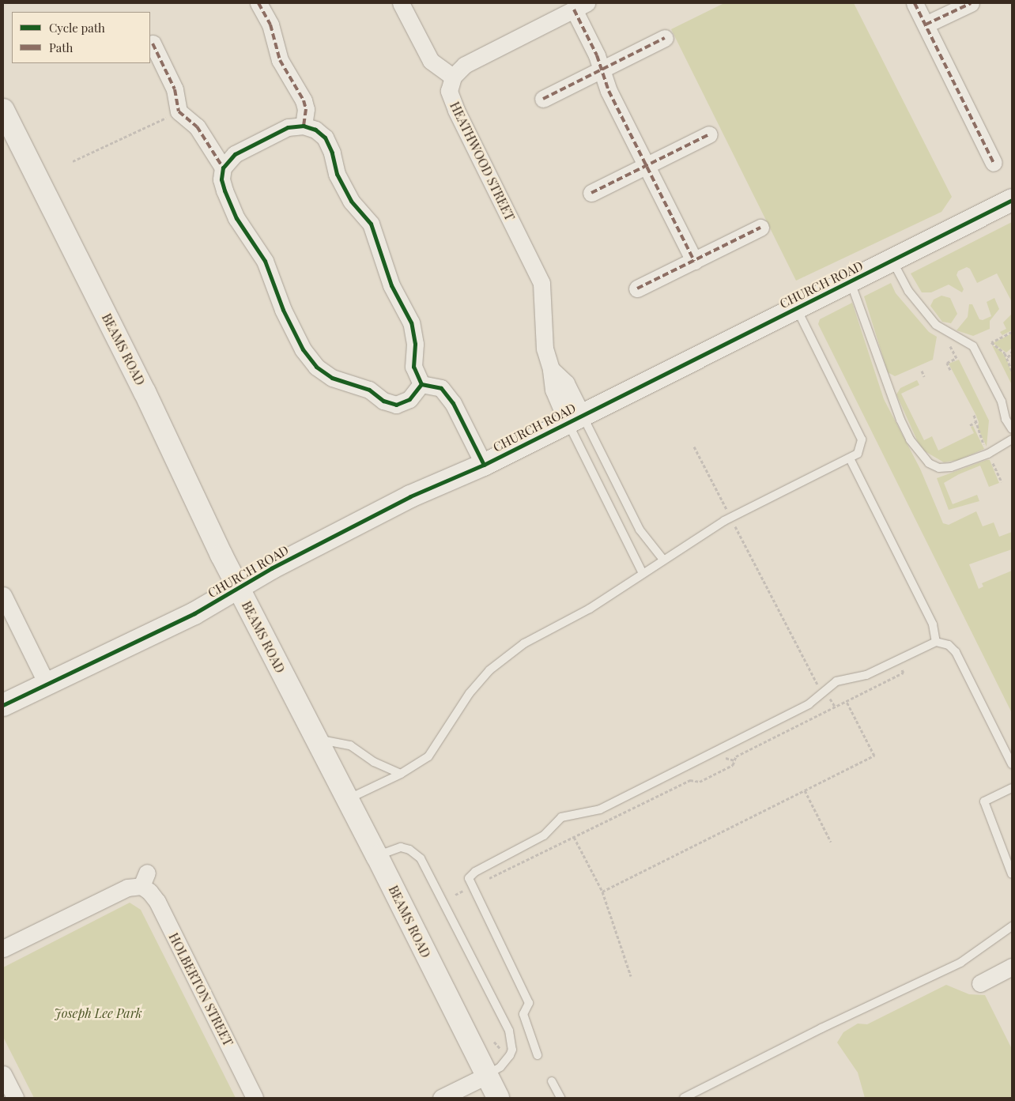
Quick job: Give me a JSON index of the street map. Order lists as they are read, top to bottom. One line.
{"streets":{"street":["HEATHWOOD STREET","CHURCH ROAD","BEAMS ROAD","HOLBERTON STREET"]},"crossings":[["HEATHWOOD STREET","CHURCH ROAD"],["CHURCH ROAD","BEAMS ROAD"]],"parks":["Joseph Lee Park"],"legend":["Cycle path","Path"]}
